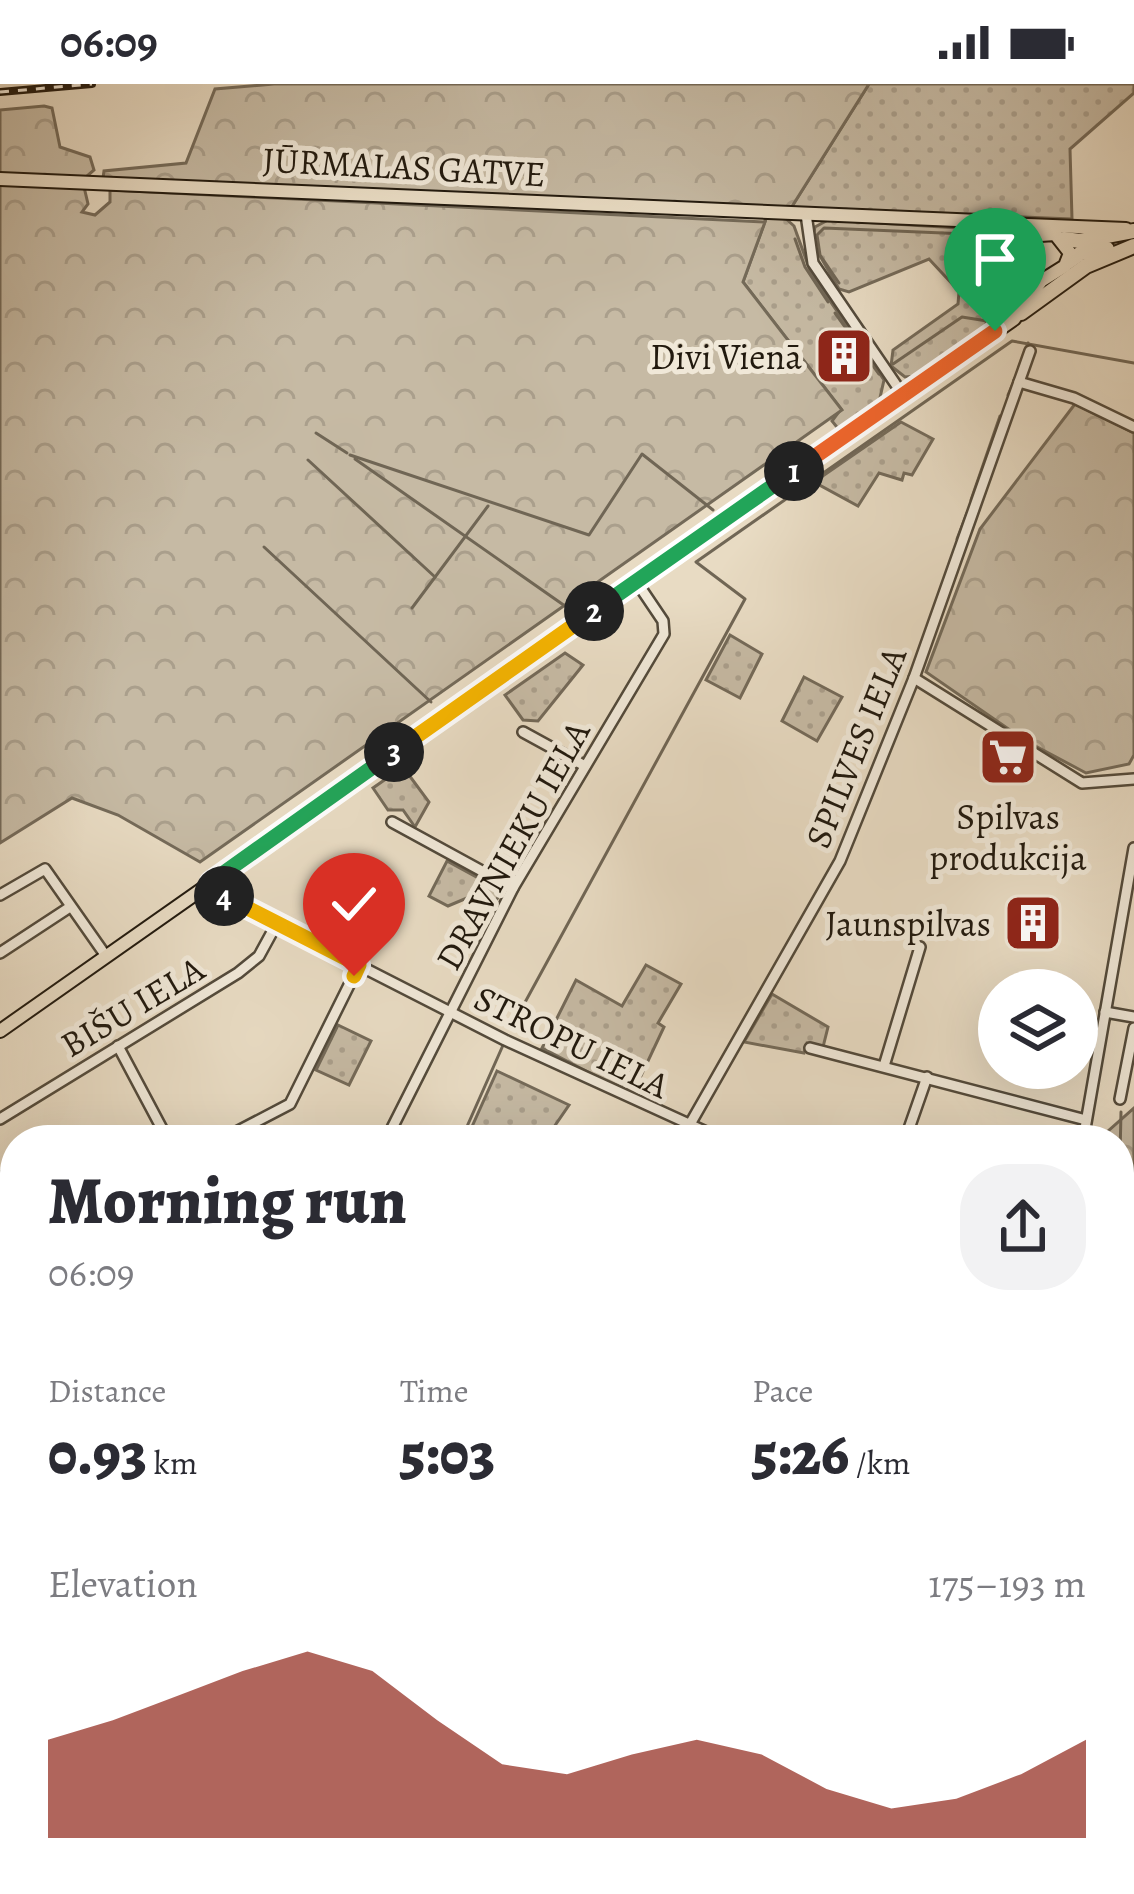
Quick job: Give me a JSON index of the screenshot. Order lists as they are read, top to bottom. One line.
{"streets":{"main road":["JŪRMALAS GATVE"],"street":["SPILVES IELA","DRAVNIEKU IELA","BIŠU IELA","STROPU IELA"]},"crossings":[["DRAVNIEKU IELA","STROPU IELA"],["BIŠU IELA","STROPU IELA"]],"places":{"building":["Divi Vienā","Jaunspilvas"],"supermarket":["Spilvas produkcija"]},"page":{"status":"06:09","pins":["1","2","3","4"],"heading":["Morning run","06:09"],"stats":[["Distance","0.93 km"],["Time","5:03"],["Pace","5:26 /km"]],"chart":["Elevation","175–193 m"]}}
